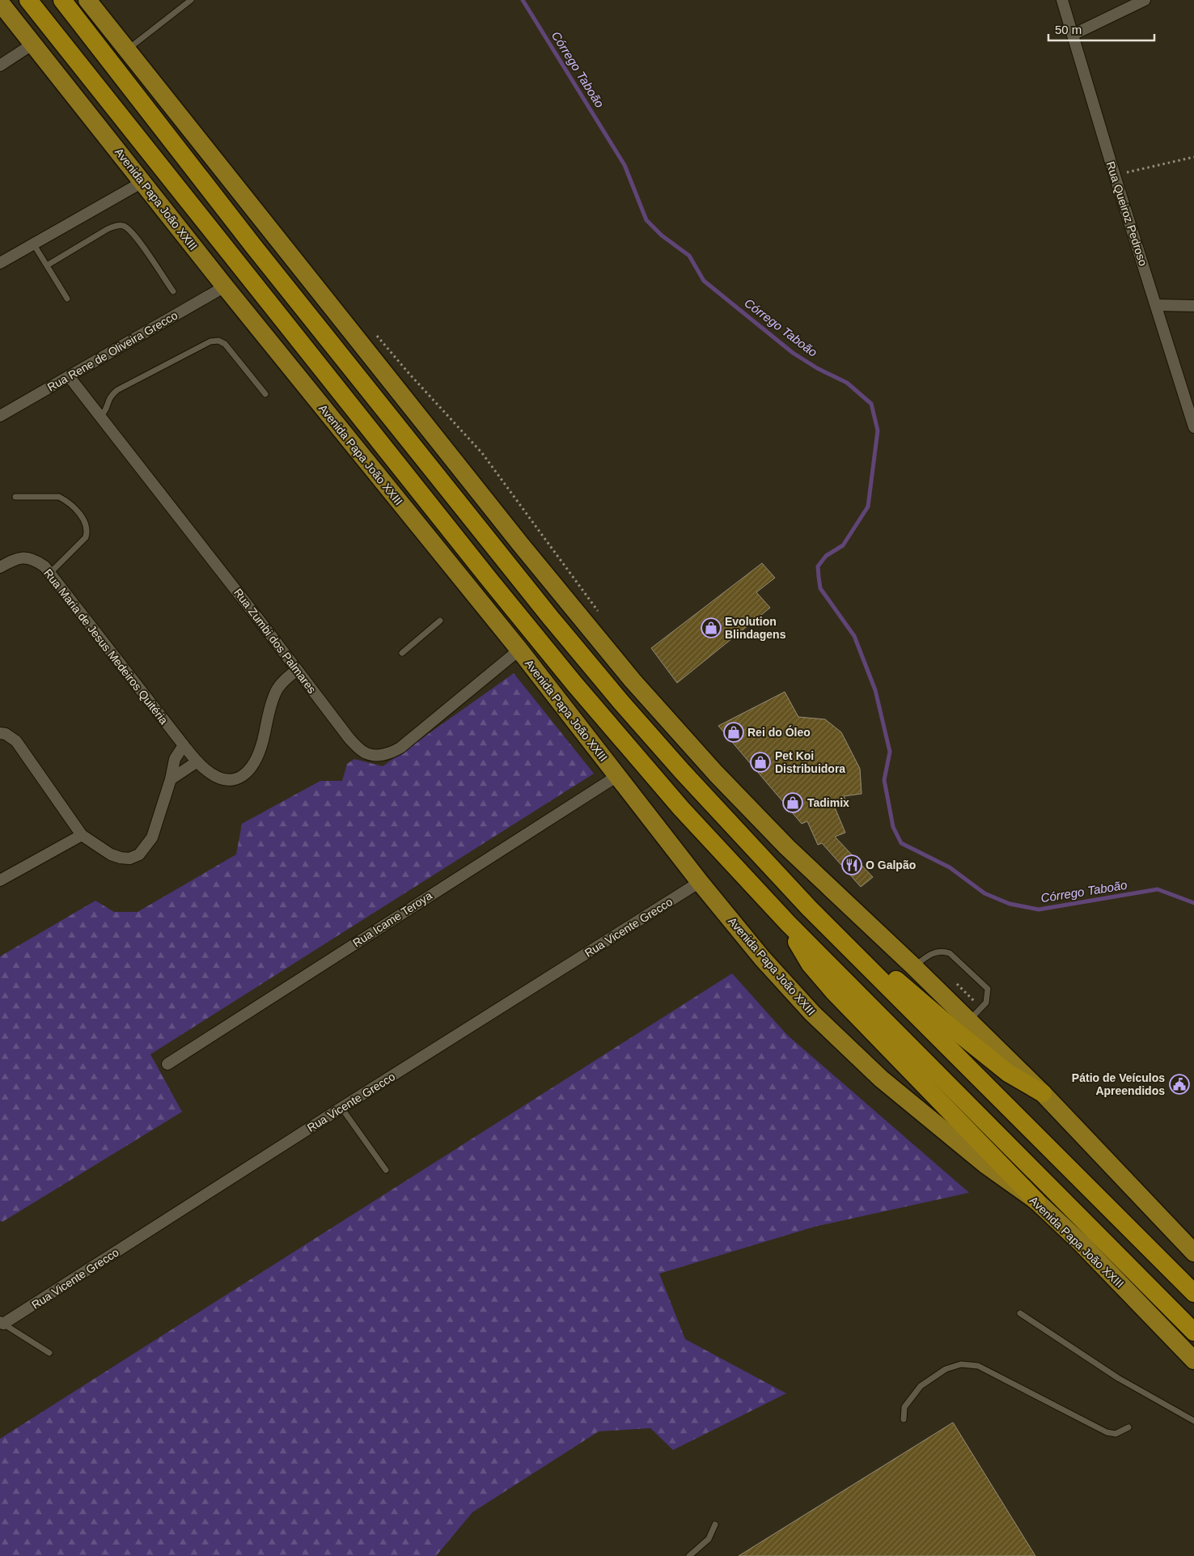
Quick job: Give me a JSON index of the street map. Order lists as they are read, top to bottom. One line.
{"streets":{"highway":["Avenida Papa João XXIII"],"street":["Rua Queiroz Pedroso","Rua Rene de Oliveira Grecco","Rua Zumbi dos Palmares","Rua Maria de Jesus Medeiros Quitéria","Rua Icame Teroya","Rua Vicente Grecco"]},"crossings":[["Avenida Papa João XXIII","Rua Rene de Oliveira Grecco"],["Avenida Papa João XXIII","Rua Zumbi dos Palmares"],["Avenida Papa João XXIII","Rua Icame Teroya"],["Avenida Papa João XXIII","Rua Vicente Grecco"],["Rua Rene de Oliveira Grecco","Rua Zumbi dos Palmares"],["Rua Zumbi dos Palmares","Rua Maria de Jesus Medeiros Quitéria"]],"water":["Córrego Taboão"],"places":{"shop":["Evolution Blindagens","Rei do Óleo","Pet Koi Distribuidora","Tadimix"],"restaurant":["O Galpão"],"public building":["Pátio de Veículos Apreendidos"]},"scale_bar":"50 m"}
